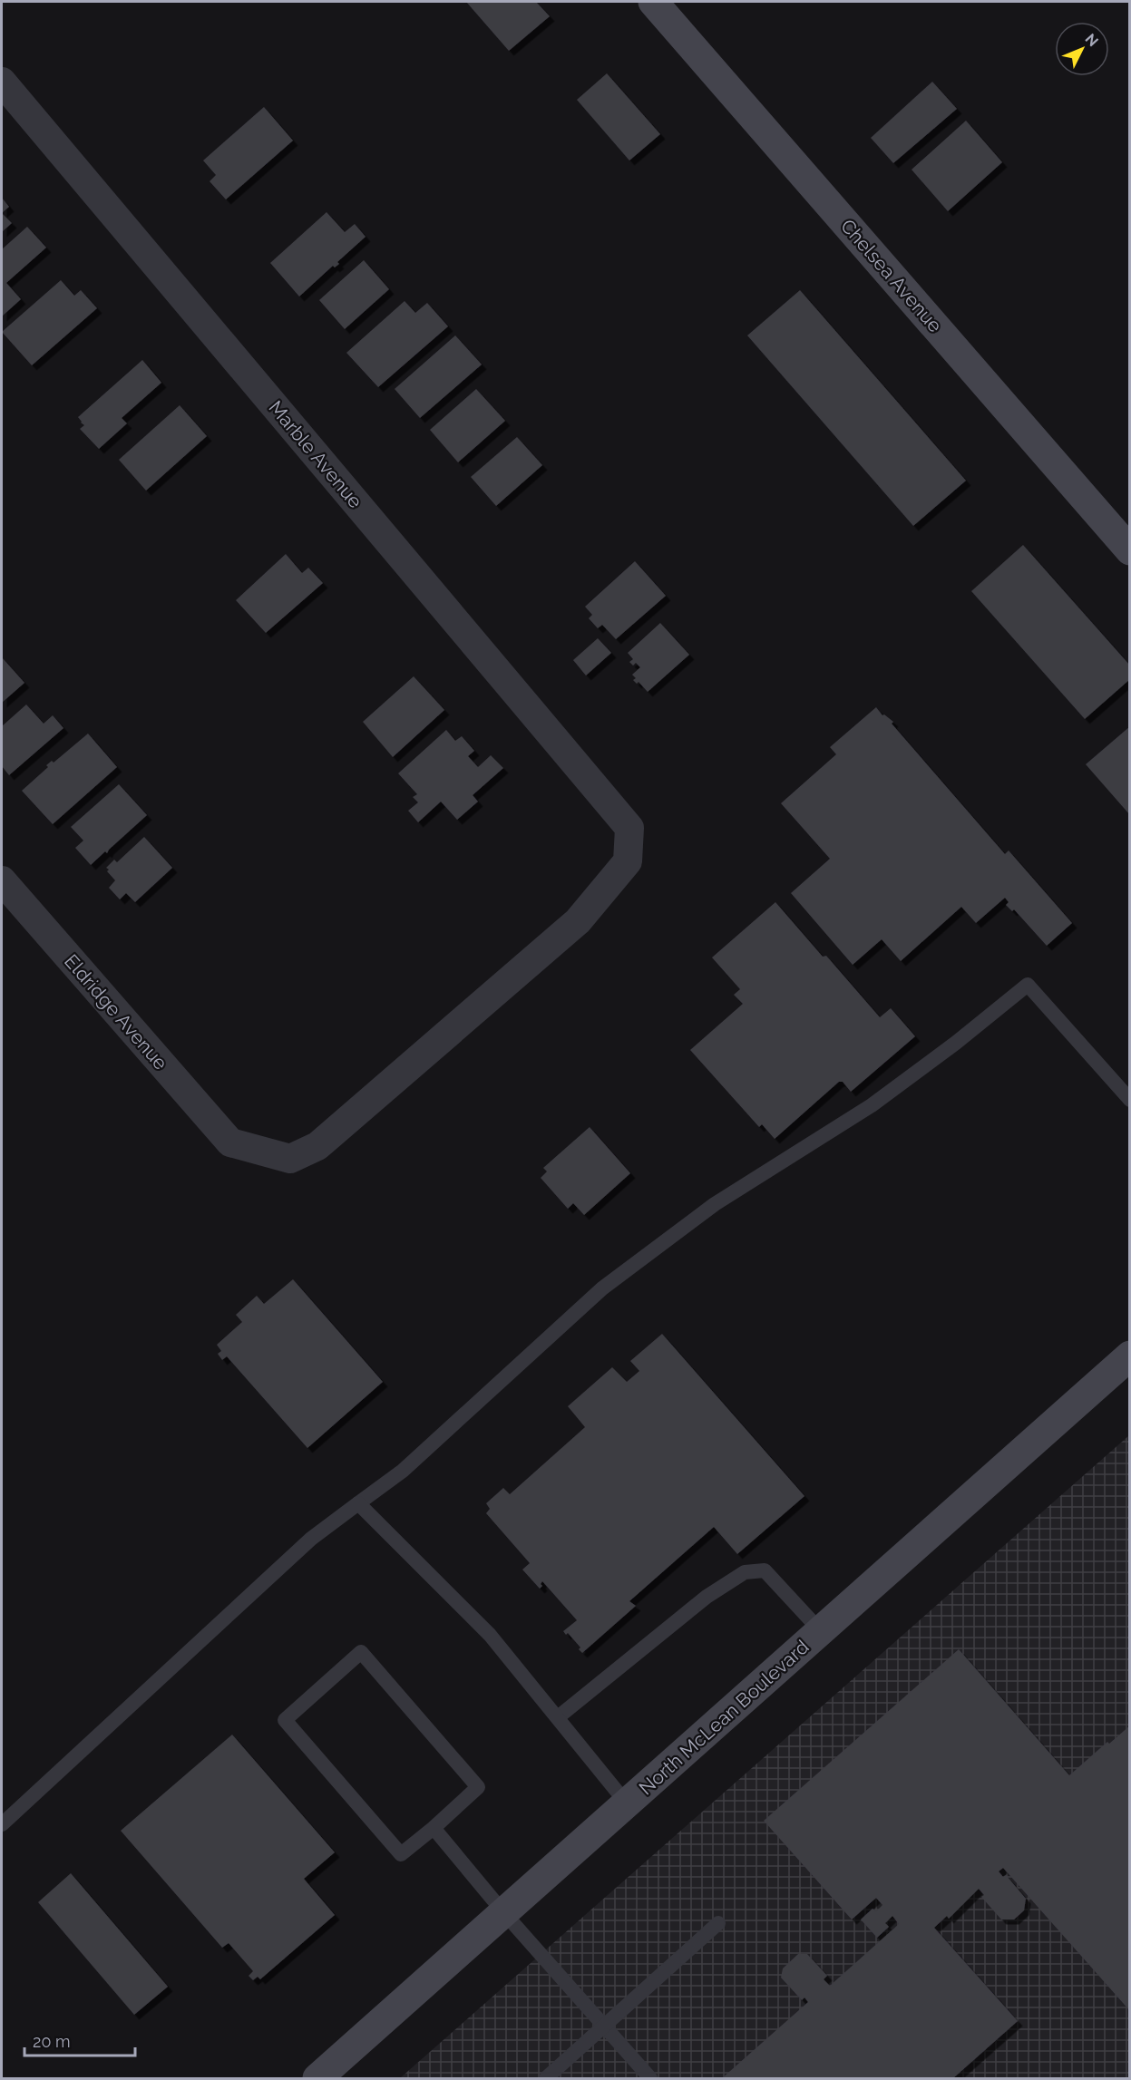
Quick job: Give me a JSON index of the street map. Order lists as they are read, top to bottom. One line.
{"streets":{"main road":["Chelsea Avenue","North McLean Boulevard"],"street":["Marble Avenue","Eldridge Avenue"]},"crossings":[["Marble Avenue","Eldridge Avenue"]],"scale_bar":"20 m","north":"top right"}
